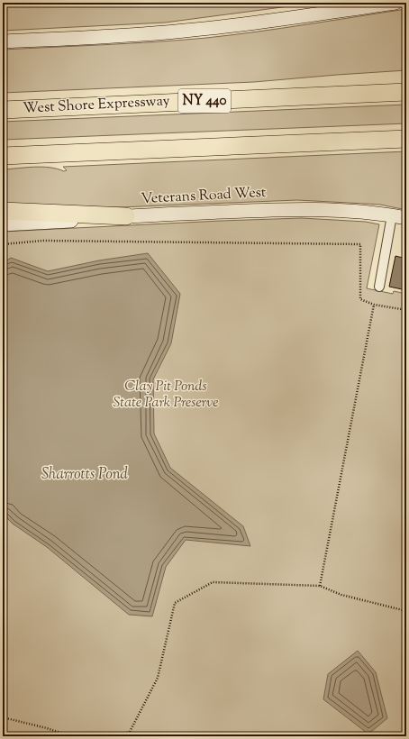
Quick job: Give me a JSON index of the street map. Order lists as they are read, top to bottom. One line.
{"streets":{"highway":["NY 440","West Shore Expressway"],"street":["Veterans Road West"]},"water":["Sharrotts Pond"],"parks":["Clay Pit Ponds State Park Preserve"]}
